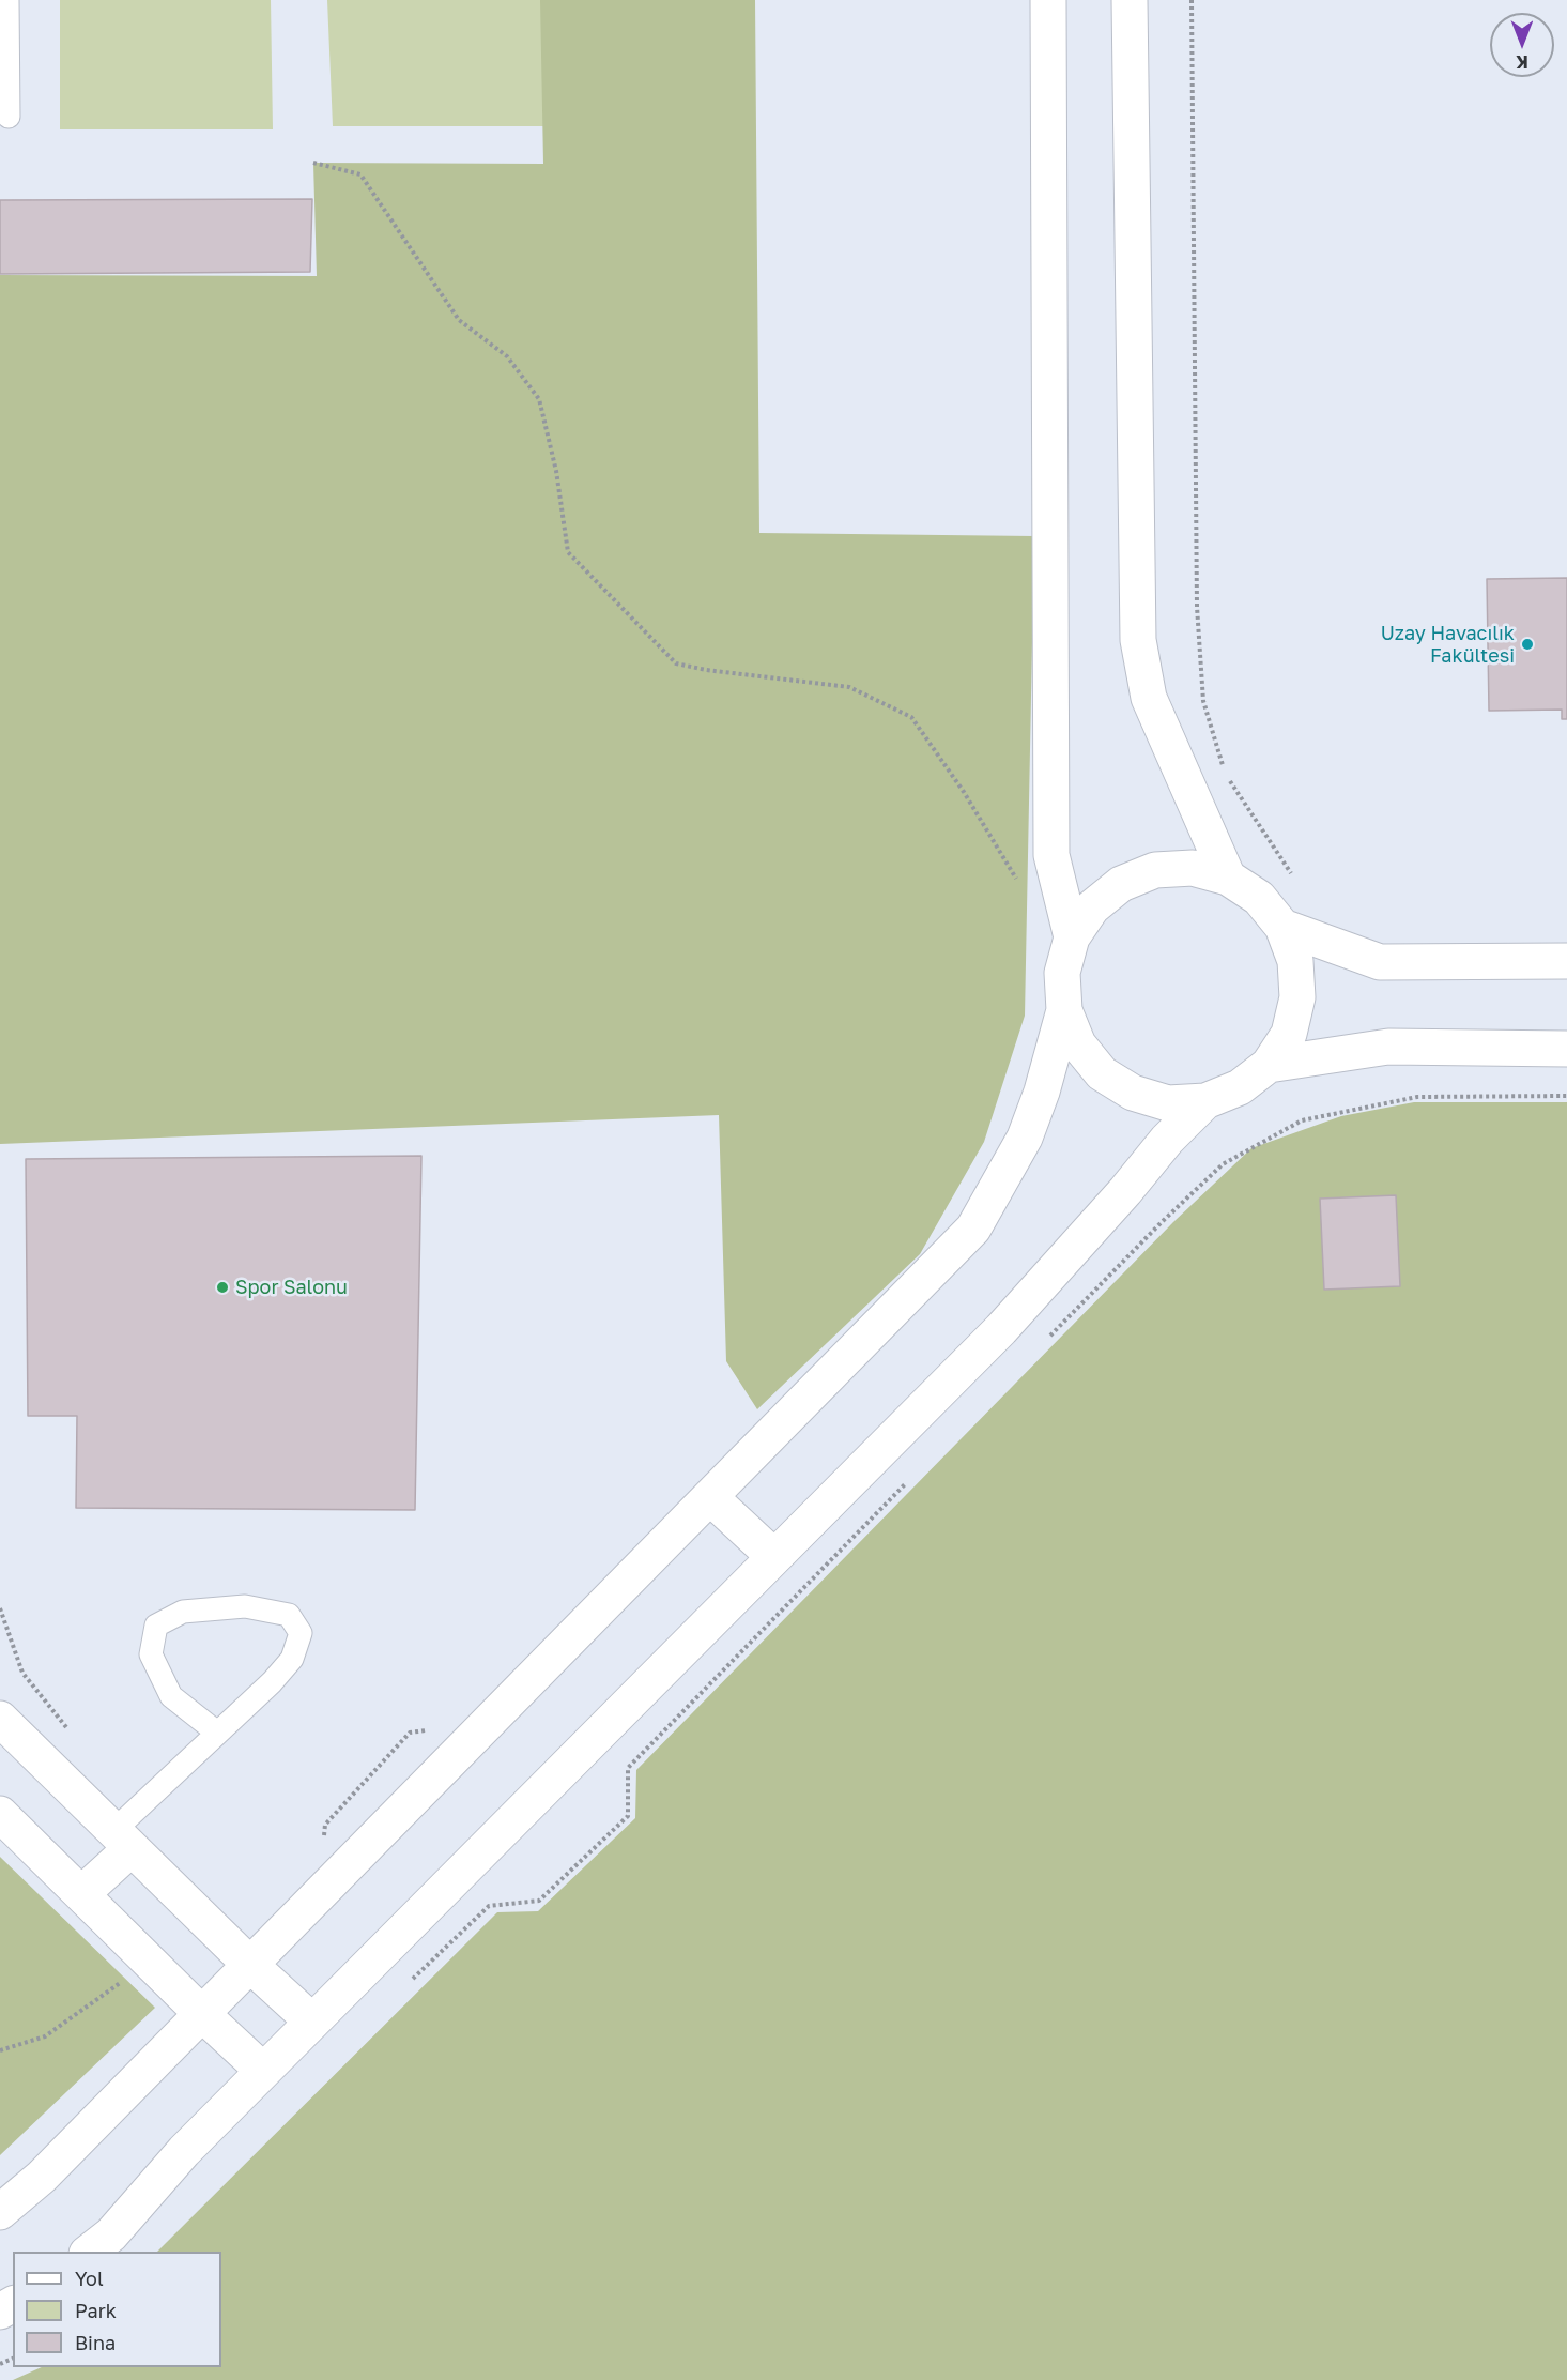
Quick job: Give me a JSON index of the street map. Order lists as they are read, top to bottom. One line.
{"places":["Uzay Havacılık Fakültesi","Spor Salonu"],"legend":["Yol","Park","Bina"],"north":"bottom"}
